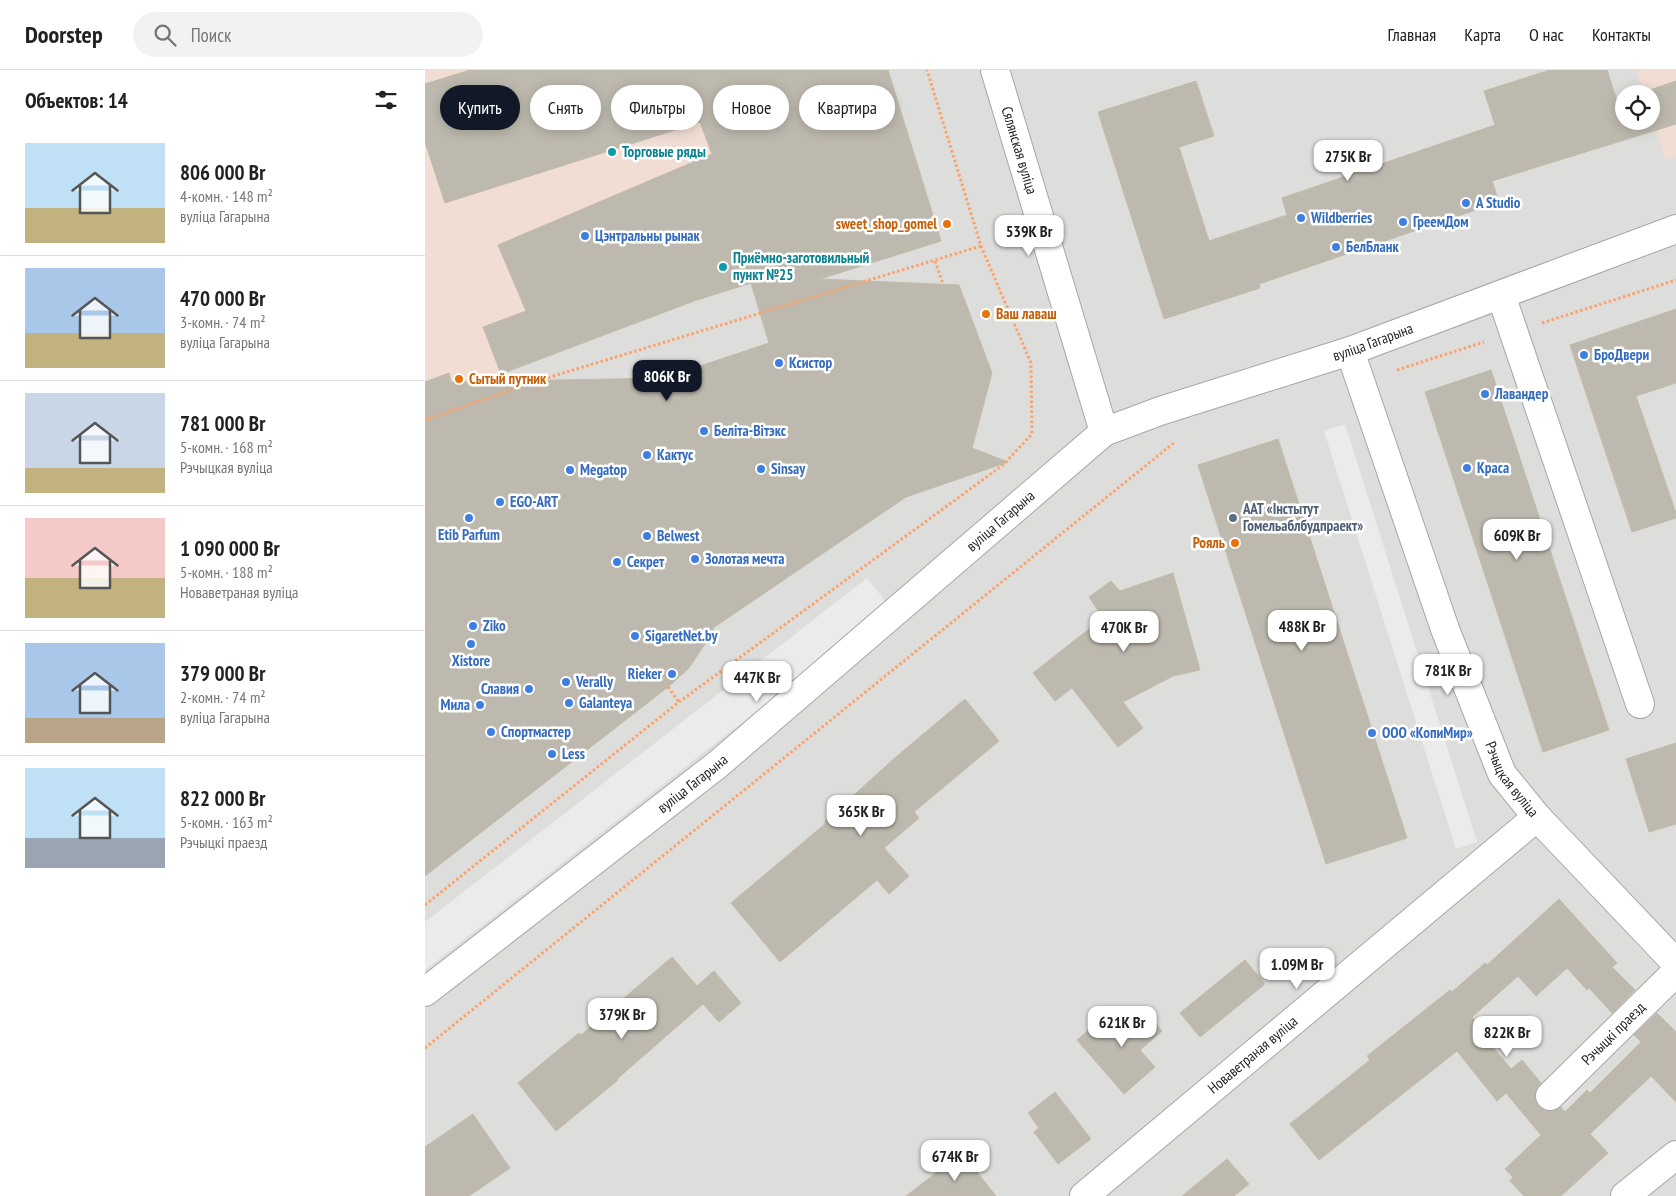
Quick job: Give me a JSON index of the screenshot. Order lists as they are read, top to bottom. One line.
{"streets":{"street":["Сялянская вуліца","вуліца Гагарына","Рэчыцкая вуліца","Рэчыцкі праезд","Новаветраная вуліца"]},"crossings":[["Сялянская вуліца","вуліца Гагарына"],["вуліца Гагарына","Рэчыцкая вуліца"],["Рэчыцкая вуліца","Новаветраная вуліца"]],"places":["Торговые ряды","A Studio","Wildberries","ГреемДом","sweet_shop_gomel","Цэнтральны рынак","БелБланк","Приёмно-заготовильный пункт №25","Ваш лаваш","БроДвери","Ксистор","Сытый путник","Лавандер","Беліта-Вітэкс","Кактус","Краса","Sinsay","Megatop","EGO-ART","Etib Parfum","ААТ «Інстытут Гомельаблбудпраект»","Belwest","Рояль","Золотая мечта","Секрет","Ziko","SigaretNet.by","Xistore","Rieker","Verally","Славия","Galanteya","Мила","Спортмастер","ООО «КопиМир»","Less"],"page":{"header":"Doorstep","search":"Поиск","nav":["Главная","Карта","О нас","Контакты"],"heading":"Объектов: 14","chip":["Купить","Снять","Фильтры","Новое","Квартира"],"list":[{"name":"806 000 Br","note":"4-комн. · 148 m² · вуліца Гагарына"},{"name":"470 000 Br","note":"3-комн. · 74 m² · вуліца Гагарына"},{"name":"781 000 Br","note":"5-комн. · 168 m² · Рэчыцкая вуліца"},{"name":"1 090 000 Br","note":"5-комн. · 188 m² · Новаветраная вуліца"},{"name":"379 000 Br","note":"2-комн. · 74 m² · вуліца Гагарына"},{"name":"822 000 Br","note":"5-комн. · 163 m² · Рэчыцкі праезд"}],"price":["275K Br","539K Br","806K Br","609K Br","488K Br","470K Br","781K Br","447K Br","365K Br","1.09M Br","379K Br","621K Br","822K Br","674K Br"]}}
